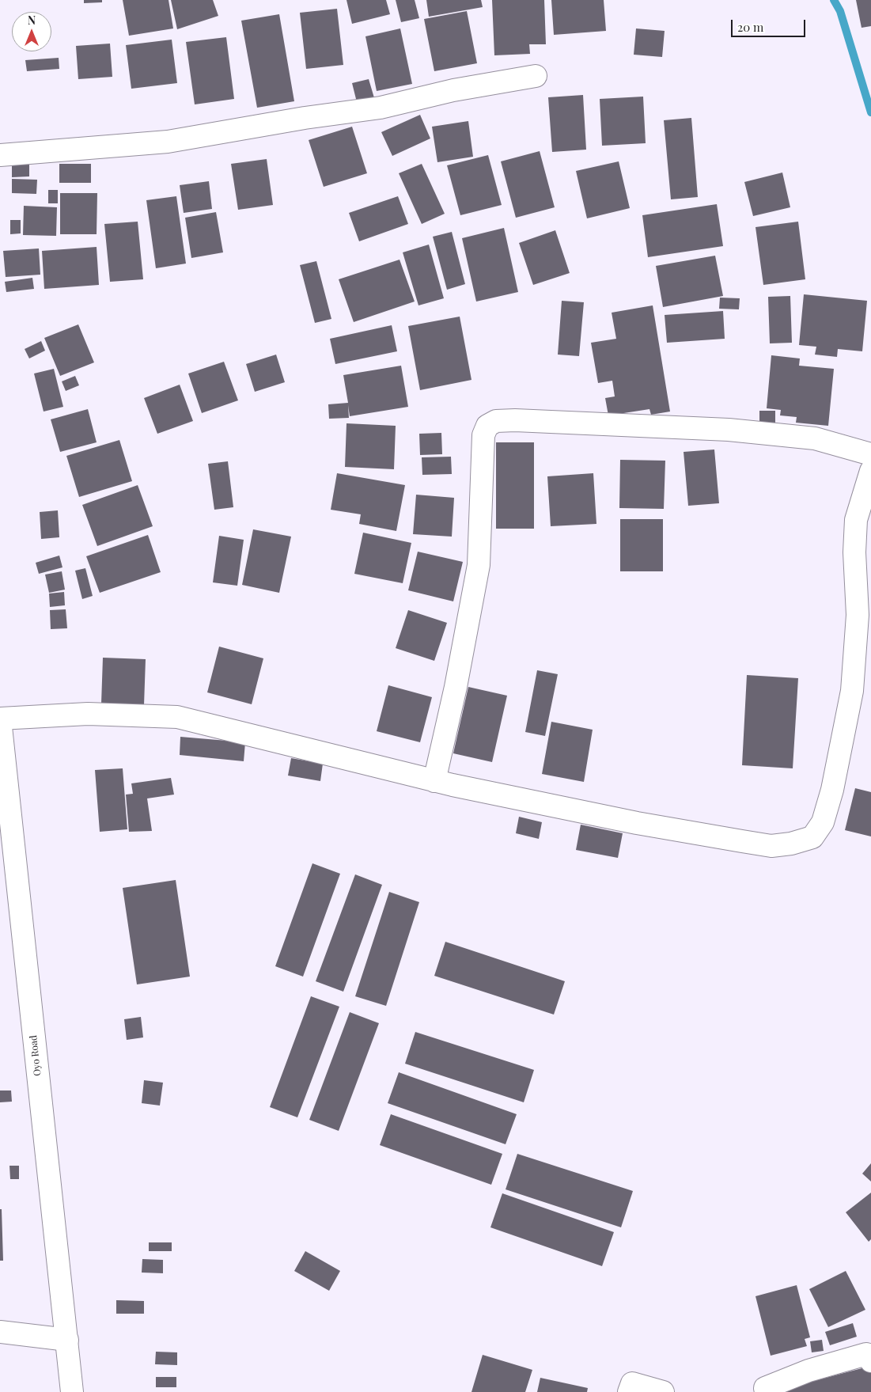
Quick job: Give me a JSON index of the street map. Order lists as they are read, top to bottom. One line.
{"streets":{"main road":["Oyo Road"]},"scale_bar":"20 m","north":"top"}
